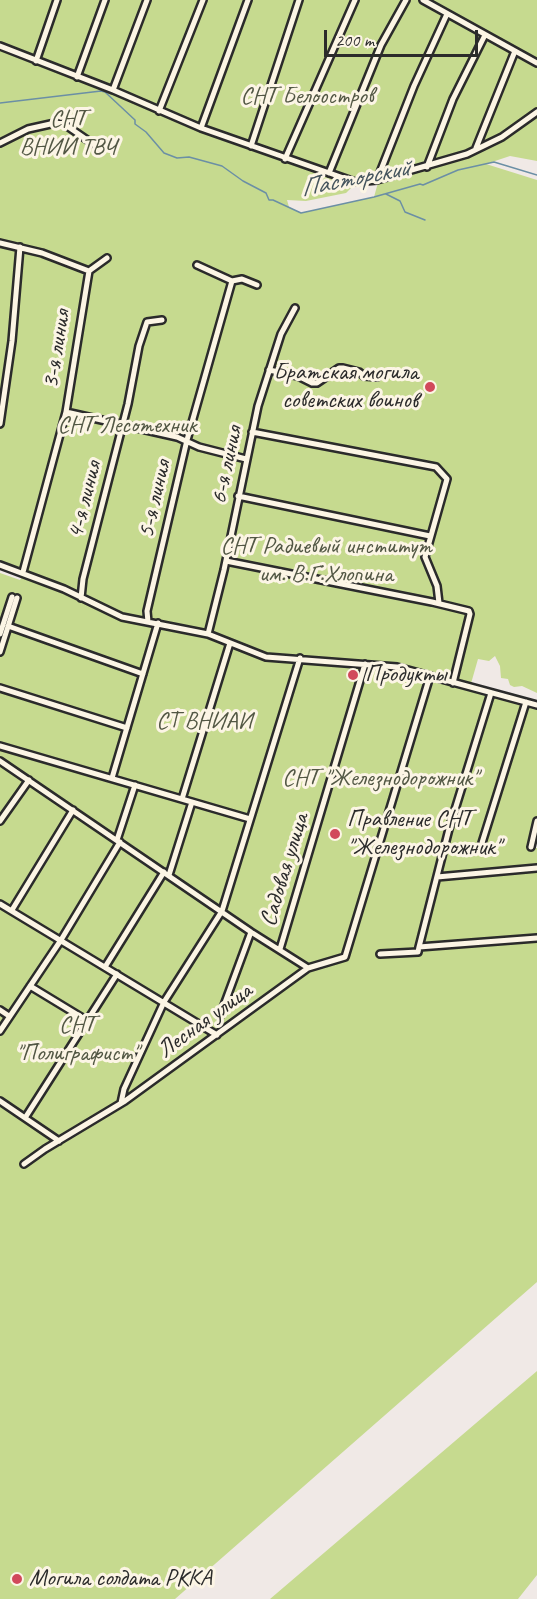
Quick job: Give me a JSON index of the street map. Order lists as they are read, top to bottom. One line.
{"streets":{"street":["3-я линия","6-я линия","5-я линия","4-я линия","Садовая улица","Лесная улица"]},"water":["Пасторский"],"parks":["СНТ Белоостров","СНТ ВНИИ ТВЧ","СНТ Лесотехник","СНТ Радиевый институт им. В.Г.Хлопина","СТ ВНИАИ","СНТ \"Железнодорожник\"","СНТ \"Полиграфист\""],"places":["Братская могила советских воинов","Продукты","Правление СНТ \"Железнодорожник\"","Могила солдата РККА"],"scale_bar":"200 m"}
